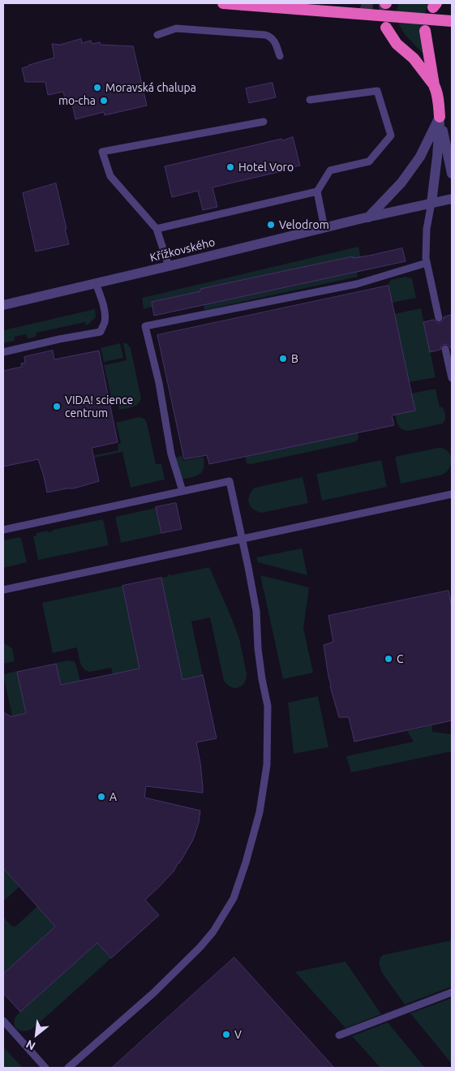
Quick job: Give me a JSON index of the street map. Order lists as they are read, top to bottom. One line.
{"streets":{"street":["Křížkovského"]},"places":["Moravská chalupa","mo-cha","Hotel Voro","Velodrom","B","VIDA! science centrum","C","A","V"],"north":"bottom left"}
